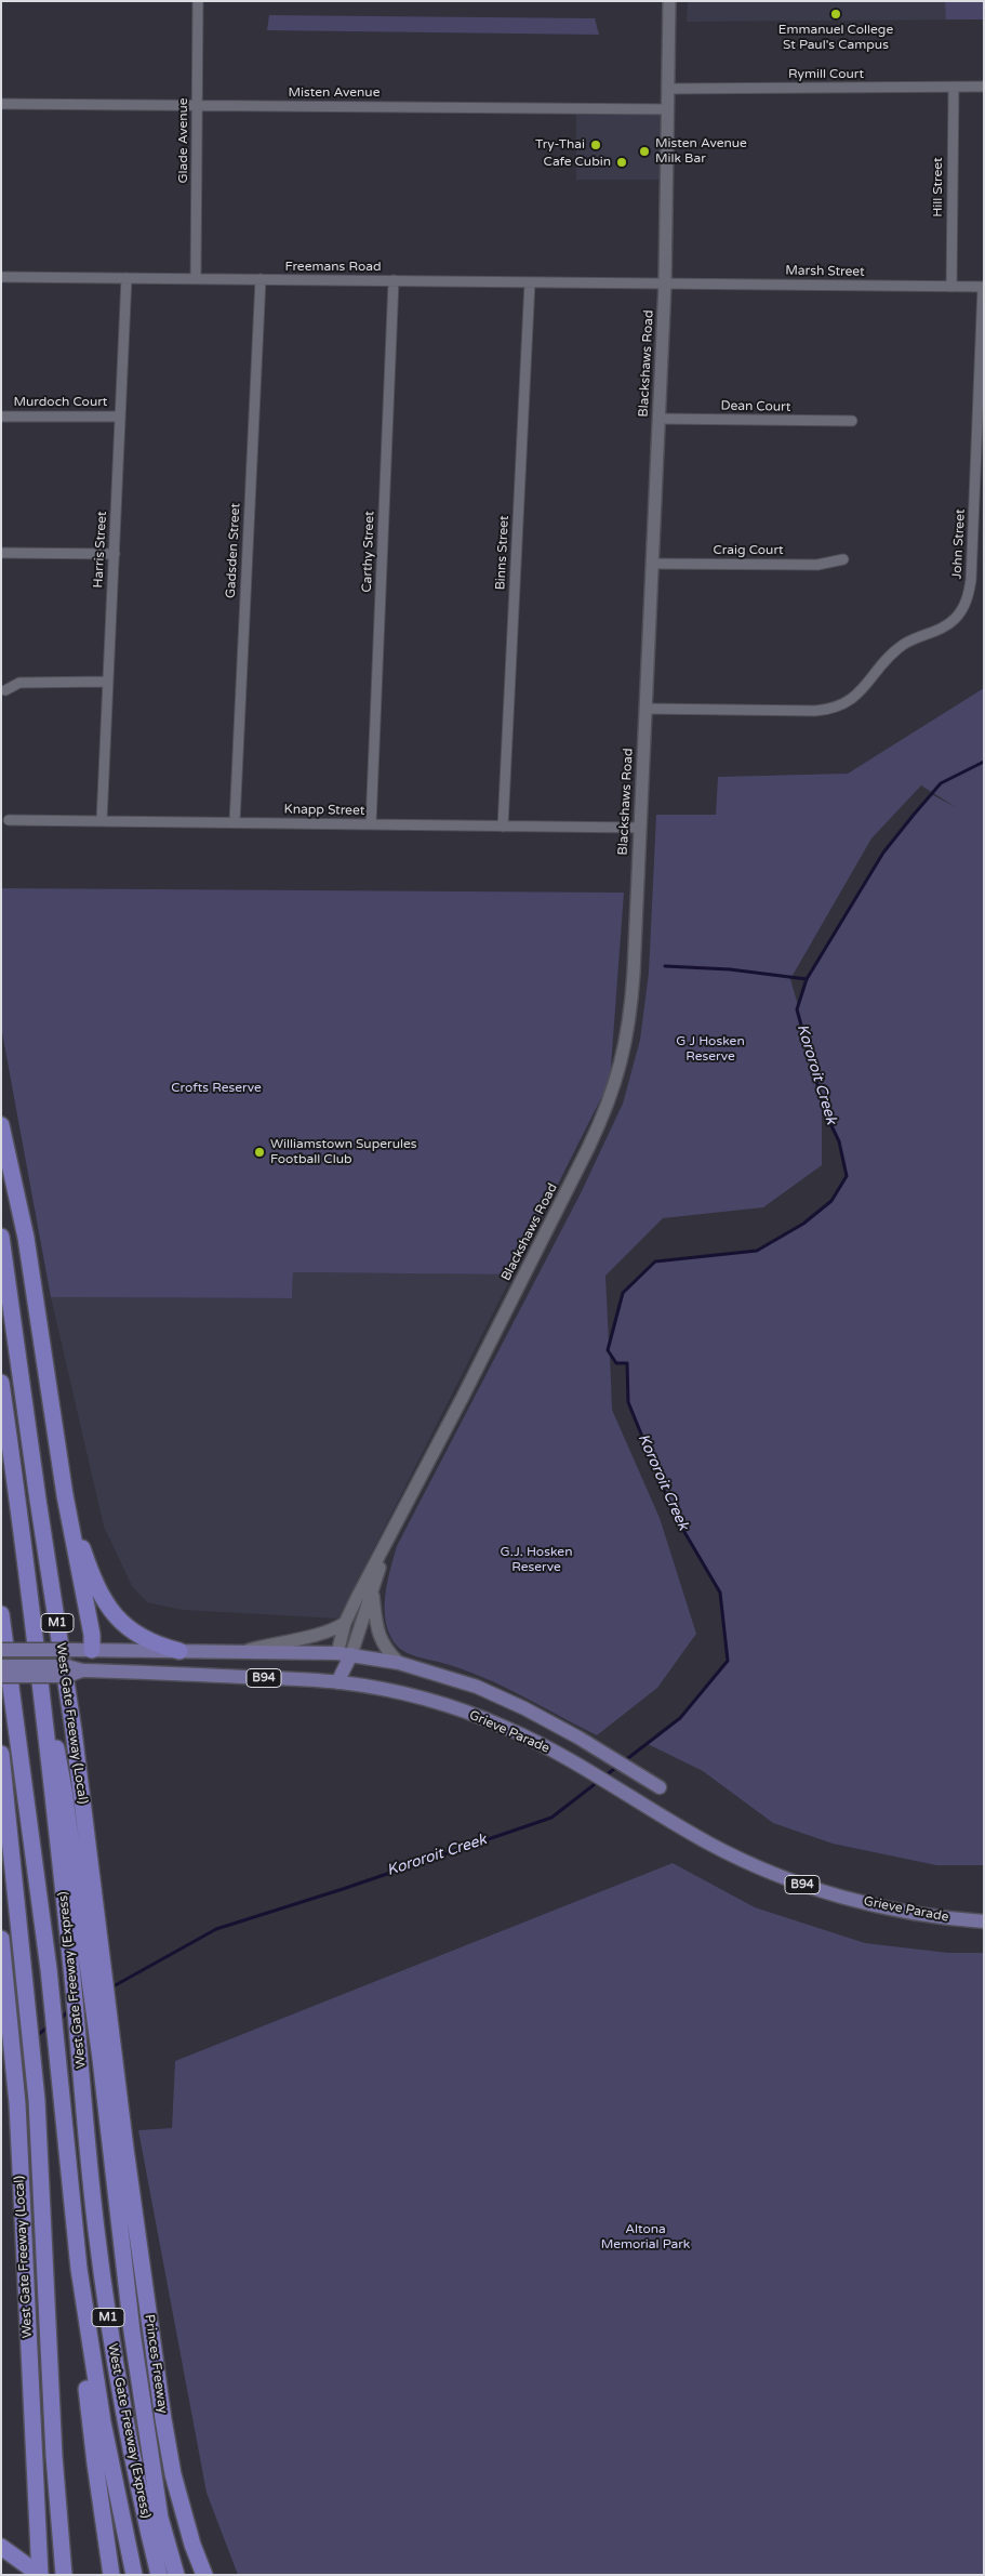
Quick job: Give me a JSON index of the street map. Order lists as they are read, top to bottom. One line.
{"streets":{"highway":["M1","West Gate Freeway (Local)","West Gate Freeway (Express)","Princes Freeway"],"main road":["Blackshaws Road","B94","Grieve Parade"],"street":["Rymill Court","Misten Avenue","Glade Avenue","Hill Street","Freemans Road","Marsh Street","Murdoch Court","Dean Court","John Street","Harris Street","Gadsden Street","Craig Court","Carthy Street","Binns Street","Knapp Street"]},"crossings":[["Rymill Court","Hill Street"],["Rymill Court","Blackshaws Road"],["Misten Avenue","Glade Avenue"],["Misten Avenue","Blackshaws Road"],["Glade Avenue","Freemans Road"],["Hill Street","Marsh Street"],["Freemans Road","Marsh Street"],["Freemans Road","Blackshaws Road"],["Freemans Road","Harris Street"],["Freemans Road","Gadsden Street"],["Freemans Road","Carthy Street"],["Freemans Road","Binns Street"],["Marsh Street","Blackshaws Road"],["Marsh Street","John Street"],["Blackshaws Road","Dean Court"],["Blackshaws Road","John Street"],["Blackshaws Road","Craig Court"],["Blackshaws Road","Knapp Street"],["Blackshaws Road","Grieve Parade"],["Murdoch Court","Harris Street"],["Harris Street","Knapp Street"],["Gadsden Street","Knapp Street"],["Carthy Street","Knapp Street"],["Binns Street","Knapp Street"],["West Gate Freeway (Local)","Princes Freeway"]],"water":["Kororoit Creek"],"parks":["G J Hosken Reserve","Crofts Reserve","G.J. Hosken Reserve","Altona Memorial Park"],"places":["Emmanuel College St Paul's Campus","Try-Thai","Misten Avenue Milk Bar","Cafe Cubin","Williamstown Superules Football Club"]}
